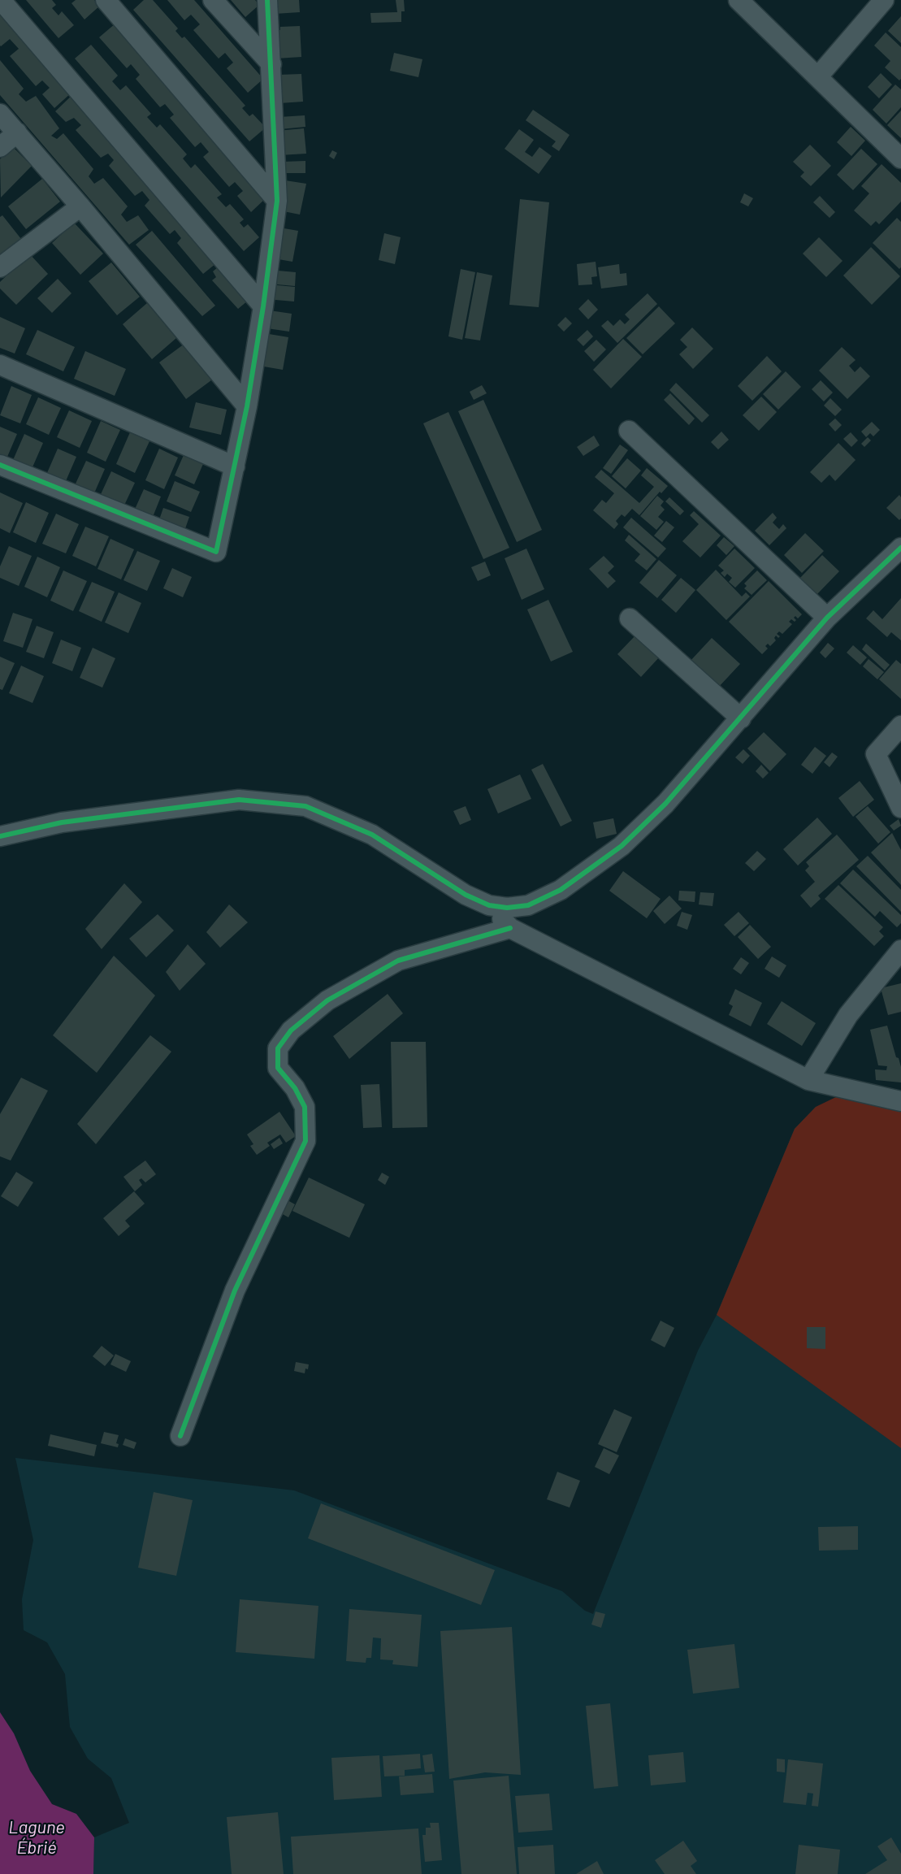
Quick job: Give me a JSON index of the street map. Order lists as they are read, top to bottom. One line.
{"water":["Lagune Ébrié"]}
